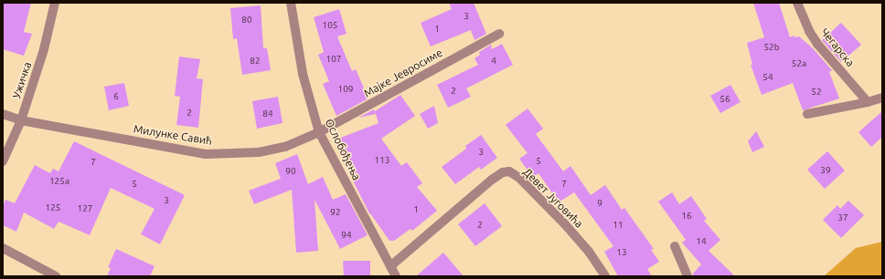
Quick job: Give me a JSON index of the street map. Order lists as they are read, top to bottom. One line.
{"streets":{"street":["Чегарска","Мајке Јевросиме","Ужичка","Милунке Савић","Ослобођења","Девет Југовића"]},"crossings":[["Мајке Јевросиме","Милунке Савић"],["Мајке Јевросиме","Ослобођења"],["Ужичка","Милунке Савић"],["Милунке Савић","Ослобођења"],["Ослобођења","Девет Југовића"]],"house_numbers":["3","80","105","1","52b","107","82","4","52a","54","109","2","52","6","56","2","84","3","113","5","7","39","90","125a","5","7","3","9","125","127","1","92","16","37","2","11","94","14","13"]}
